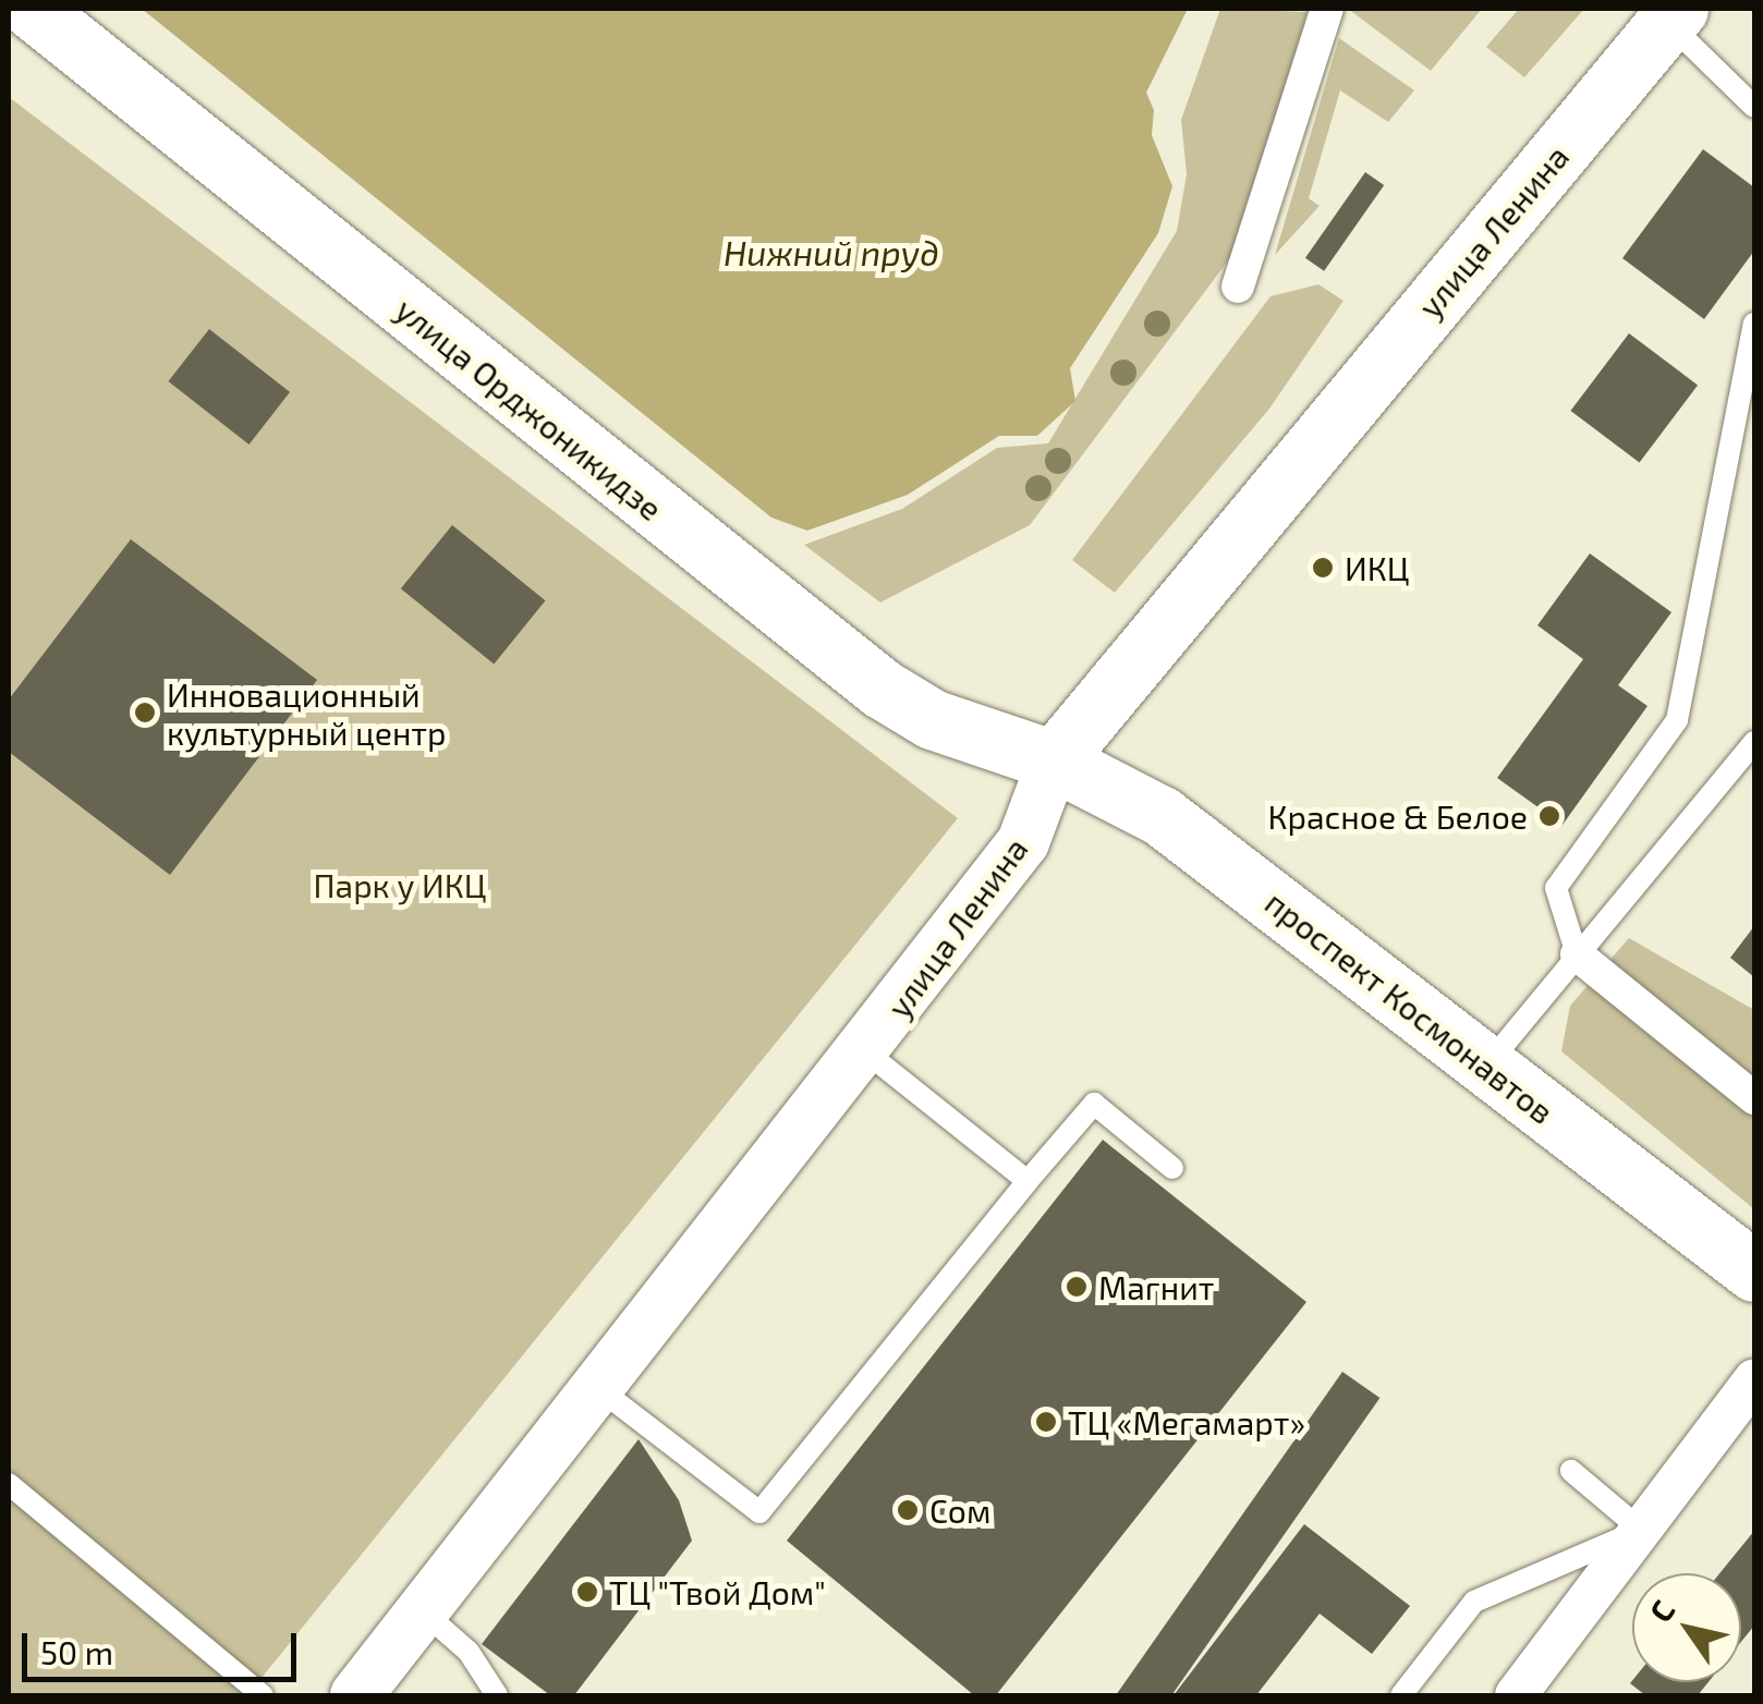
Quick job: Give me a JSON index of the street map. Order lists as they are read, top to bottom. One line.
{"streets":{"main road":["улица Ленина","улица Орджоникидзе","проспект Космонавтов"]},"crossings":[["улица Ленина","улица Орджоникидзе"],["улица Ленина","проспект Космонавтов"],["улица Орджоникидзе","проспект Космонавтов"]],"water":["Нижний пруд"],"parks":["Парк у ИКЦ"],"places":["ИКЦ","Инновационный культурный центр","Красное & Белое","Магнит","ТЦ «Мегамарт»","Сом","ТЦ \"Твой Дом\""],"scale_bar":"50 m","north":"top left"}
